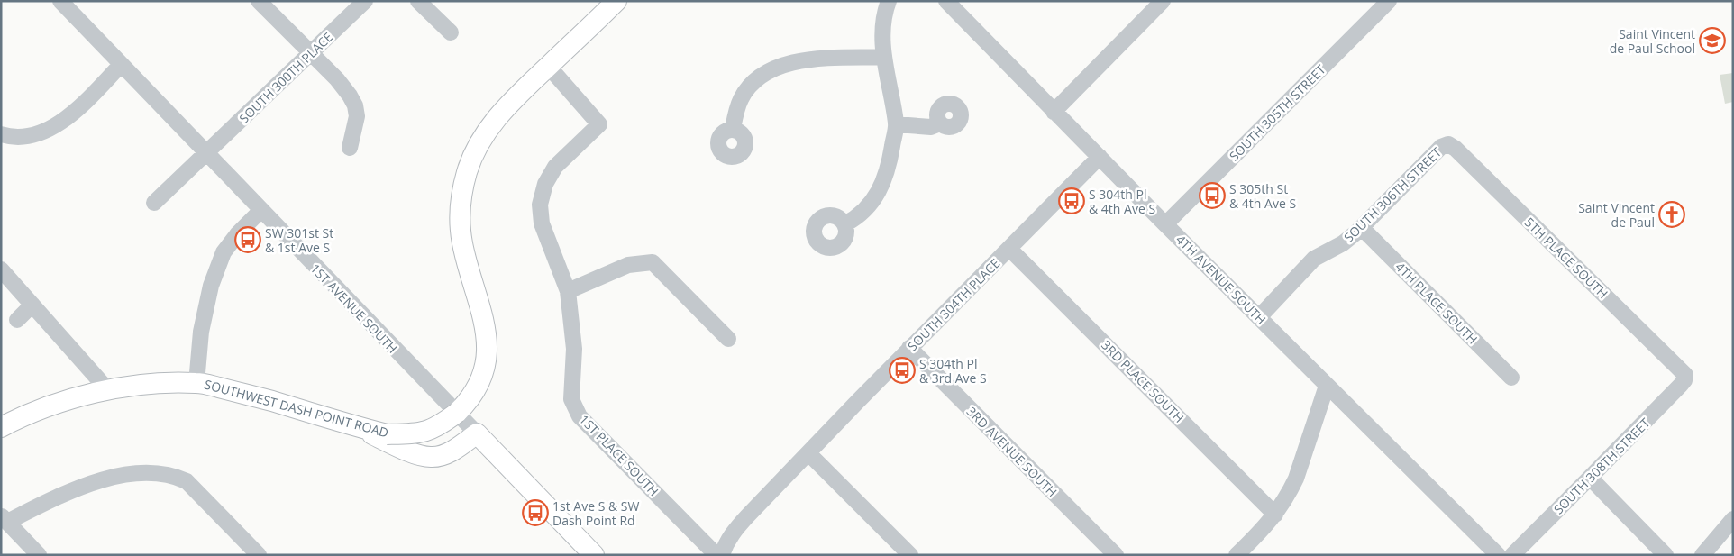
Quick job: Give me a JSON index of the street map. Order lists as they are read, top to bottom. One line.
{"streets":{"main road":["1ST AVENUE SOUTH","SOUTHWEST DASH POINT ROAD"],"street":["SOUTH 300TH PLACE","SOUTH 305TH STREET","SOUTH 306TH STREET","5TH PLACE SOUTH","4TH AVENUE SOUTH","4TH PLACE SOUTH","SOUTH 304TH PLACE","3RD PLACE SOUTH","3RD AVENUE SOUTH","1ST PLACE SOUTH","SOUTH 308TH STREET"]},"crossings":[["SOUTH 300TH PLACE","1ST AVENUE SOUTH"],["SOUTH 305TH STREET","4TH AVENUE SOUTH"],["SOUTH 306TH STREET","5TH PLACE SOUTH"],["SOUTH 306TH STREET","4TH AVENUE SOUTH"],["SOUTH 306TH STREET","4TH PLACE SOUTH"],["5TH PLACE SOUTH","SOUTH 308TH STREET"],["4TH AVENUE SOUTH","SOUTH 304TH PLACE"],["SOUTH 304TH PLACE","3RD PLACE SOUTH"],["SOUTH 304TH PLACE","3RD AVENUE SOUTH"],["SOUTHWEST DASH POINT ROAD","1ST PLACE SOUTH"]],"places":{"school or university":["Saint Vincent de Paul School"],"bus stop":["S 305th St & 4th Ave S","S 304th Pl & 4th Ave S","SW 301st St & 1st Ave S","S 304th Pl & 3rd Ave S","1st Ave S & SW Dash Point Rd"],"church":["Saint Vincent de Paul"]}}
